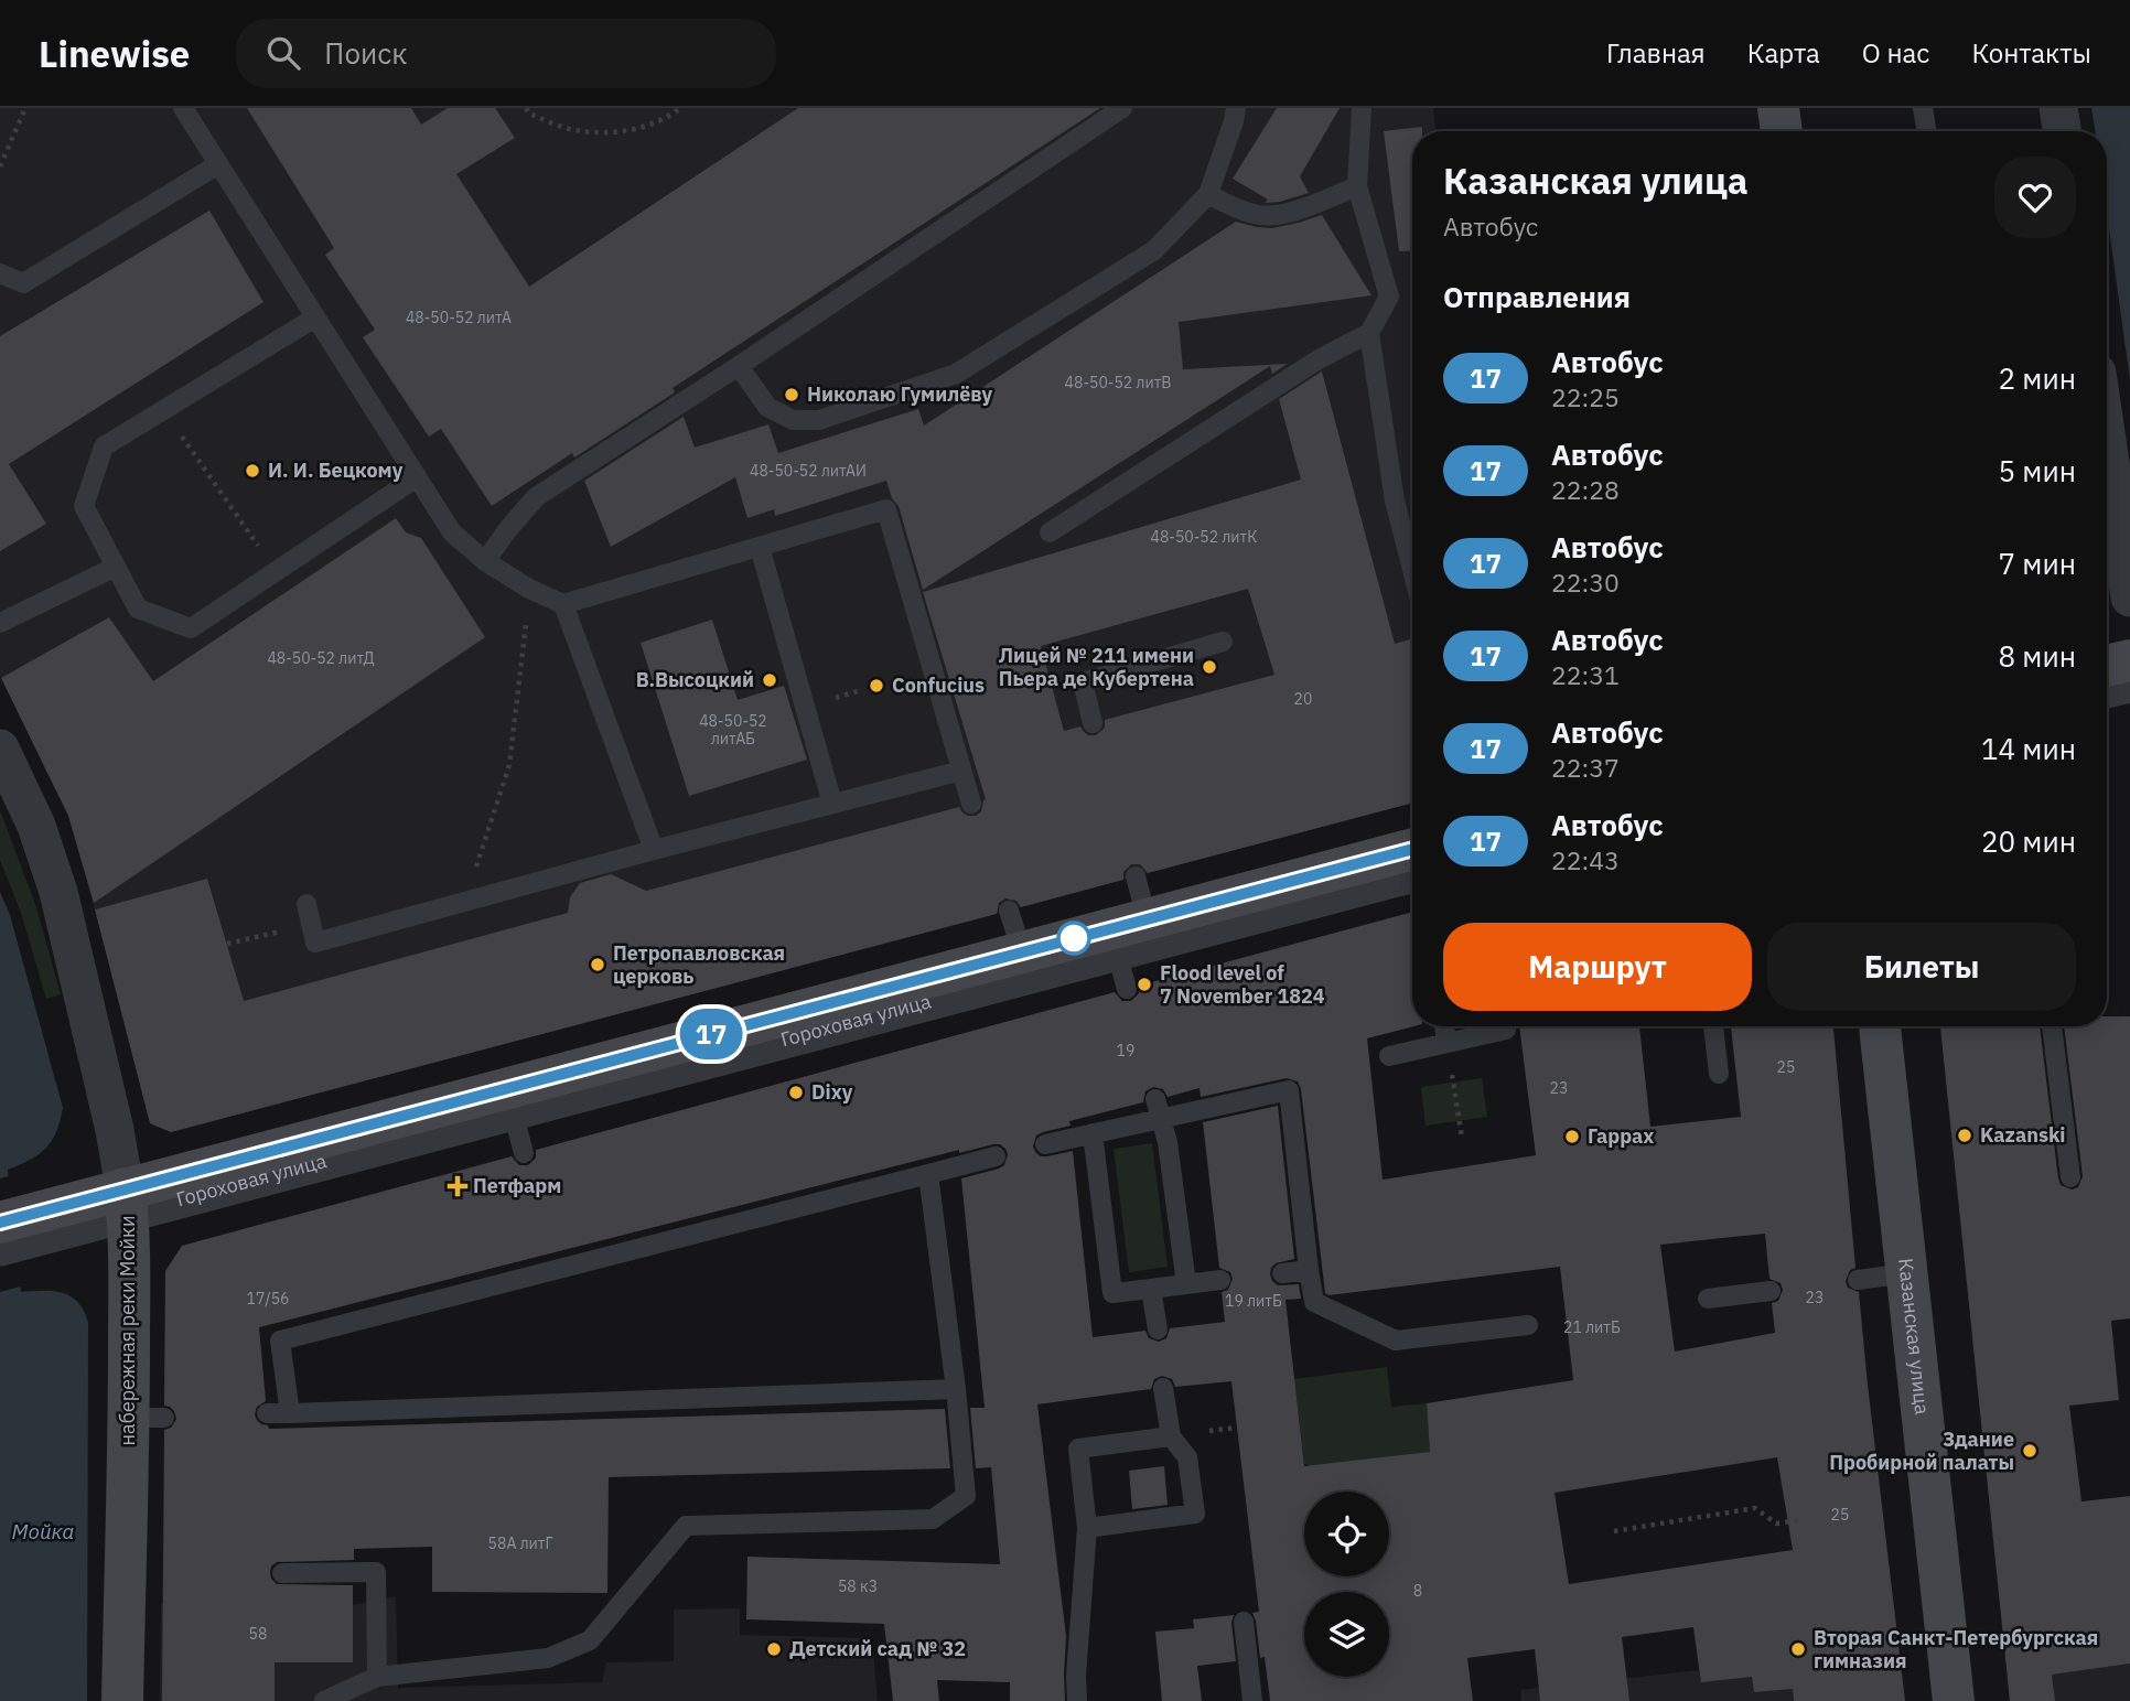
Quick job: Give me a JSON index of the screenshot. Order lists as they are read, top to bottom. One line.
{"streets":{"street":["Гороховая улица","набережная реки Мойки","Казанская улица"]},"crossings":[["Гороховая улица","набережная реки Мойки"]],"water":["Мойка"],"places":{"other":["Николаю Гумилёву","И. И. Бецкому","Лицей № 211 имени Пьера де Кубертена","В.Высоцкий","Confucius","Петропавловская церковь","Flood level of 7 November 1824","Dixy","Kazanski","Гаррах","Здание Пробирной палаты","Детский сад № 32","Вторая Санкт-Петербургская гимназия"],"health":["Петфарм"]},"lines":["bus line 17"],"house_numbers":["48-50-52 литА","48-50-52 литВ","48-50-52 литАИ","48-50-52 литК","48-50-52 литД","20","48-50-52 литАБ","19","25","23","23","17/56","19 литБ","21 литБ","25","58А литГ","58 к3","8","58"],"page":{"header":"Linewise","search":"Поиск","nav":["Главная","Карта","О нас","Контакты"],"on_map":"17","heading":[["Казанская улица","Автобус"],"Отправления"],"list":[{"mark":"17","name":"Автобус","note":"22:25","value":"2 мин"},{"mark":"17","name":"Автобус","note":"22:28","value":"5 мин"},{"mark":"17","name":"Автобус","note":"22:30","value":"7 мин"},{"mark":"17","name":"Автобус","note":"22:31","value":"8 мин"},{"mark":"17","name":"Автобус","note":"22:37","value":"14 мин"},{"mark":"17","name":"Автобус","note":"22:43","value":"20 мин"}],"buttons":["Маршрут","Билеты"]}}
